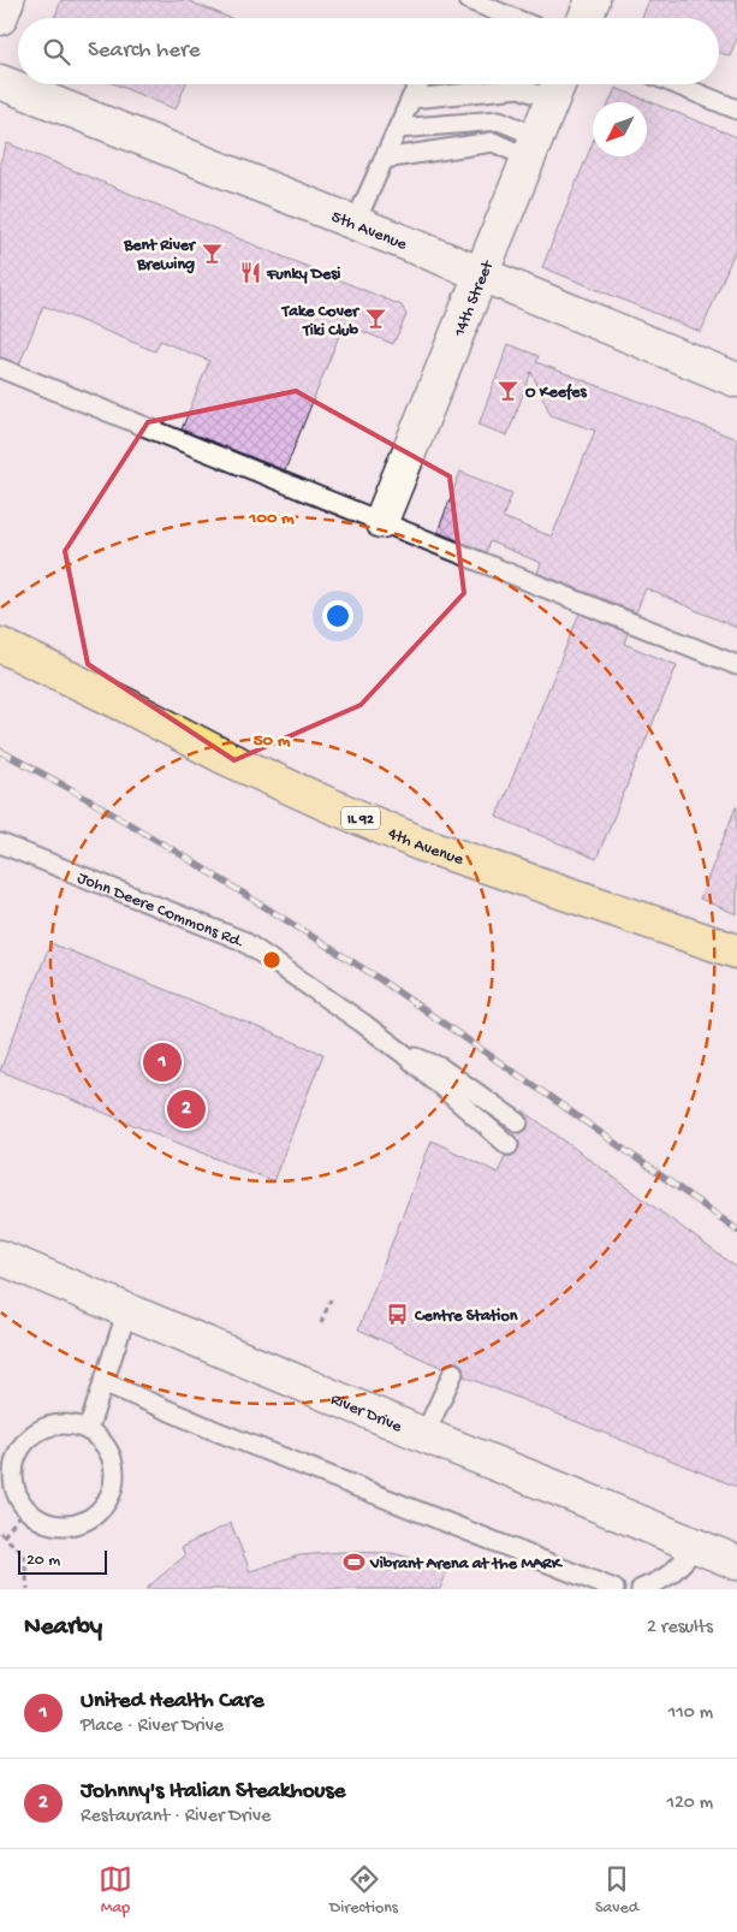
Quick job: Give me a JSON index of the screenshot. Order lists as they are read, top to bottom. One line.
{"streets":{"main road":["IL 92","4th Avenue"],"street":["5th Avenue","14th Street","River Drive"],"lane":["John Deere Commons Rd."]},"crossings":[["5th Avenue","14th Street"]],"places":{"bar":["Bent River Brewing","Take Cover Tiki Club","O Keefes"],"restaurant":["Funky Desi"],"bus stop":["Centre Station"],"sports":["Vibrant Arena at the MARK"]},"scale_bar":"20 m","north":"bottom left","page":{"search":"Search here","pins":["1","2"],"scale":"20 m","heading":["Nearby","2 results"],"list":[{"mark":"1","name":"United Health Care","note":"Place · River Drive","value":"110 m"},{"mark":"2","name":"Johnny's Italian Steakhouse","note":"Restaurant · River Drive","value":"120 m"}],"nav":["Map","Directions","Saved"]},"rings":["100 m","50 m"]}
